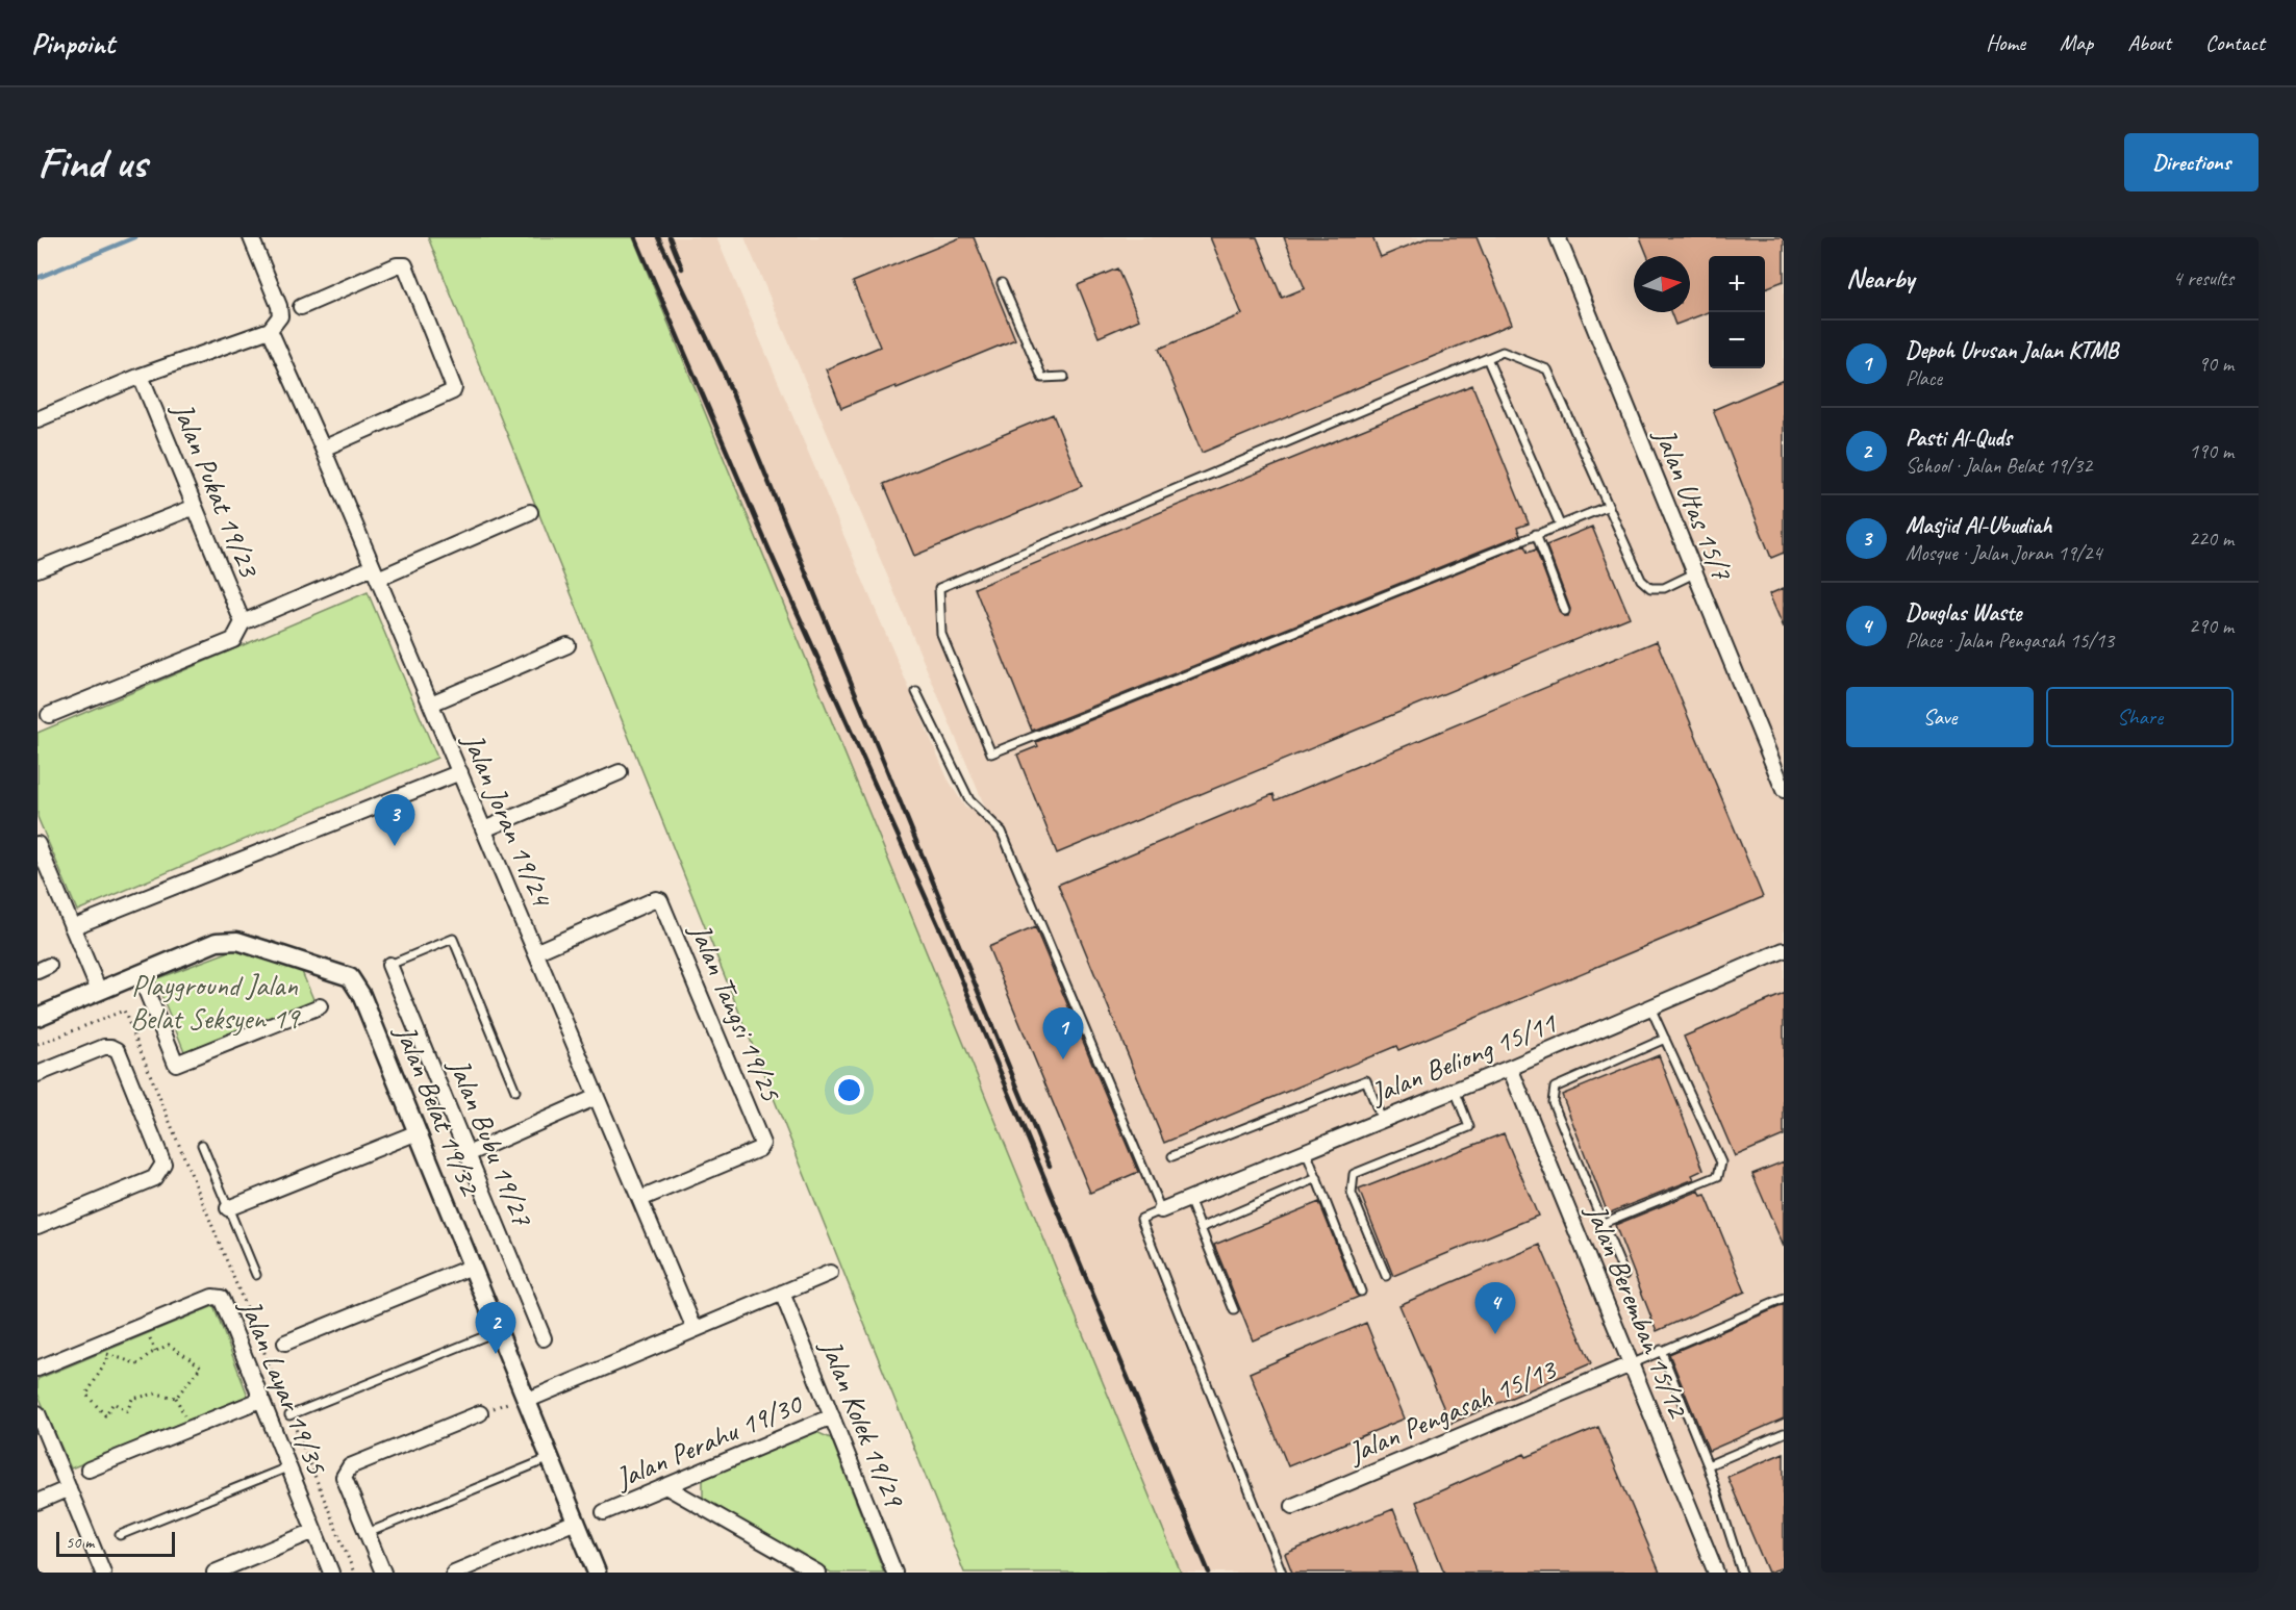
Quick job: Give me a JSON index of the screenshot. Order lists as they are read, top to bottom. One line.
{"streets":{"street":["Jalan Pukat 19/23","Jalan Utas 15/7","Jalan Joran 19/24","Jalan Tangsi 19/25","Jalan Beliong 15/11","Jalan Belat 19/32","Jalan Bubu 19/27","Jalan Beremban 15/12","Jalan Layar 19/35","Jalan Pengasah 15/13","Jalan Kolek 19/29","Jalan Perahu 19/30"]},"crossings":[["Jalan Joran 19/24","Jalan Tangsi 19/25"],["Jalan Beliong 15/11","Jalan Beremban 15/12"],["Jalan Beremban 15/12","Jalan Pengasah 15/13"],["Jalan Kolek 19/29","Jalan Perahu 19/30"]],"parks":["Playground Jalan Belat Seksyen 19"],"scale_bar":"50 m","north":"right","page":{"header":"Pinpoint","nav":["Home","Map","About","Contact"],"buttons":["Directions",["Save","Share"]],"title":"Find us","heading":["Nearby","4 results"],"map_buttons":["+","−"],"list":[{"mark":"1","name":"Depoh Urusan Jalan KTMB","note":"Place","value":"90 m"},{"mark":"2","name":"Pasti Al-Quds","note":"School · Jalan Belat 19/32","value":"190 m"},{"mark":"3","name":"Masjid Al-Ubudiah","note":"Mosque · Jalan Joran 19/24","value":"220 m"},{"mark":"4","name":"Douglas Waste","note":"Place · Jalan Pengasah 15/13","value":"290 m"}],"pins":["3","1","4","2"],"scale":"50 m"}}
